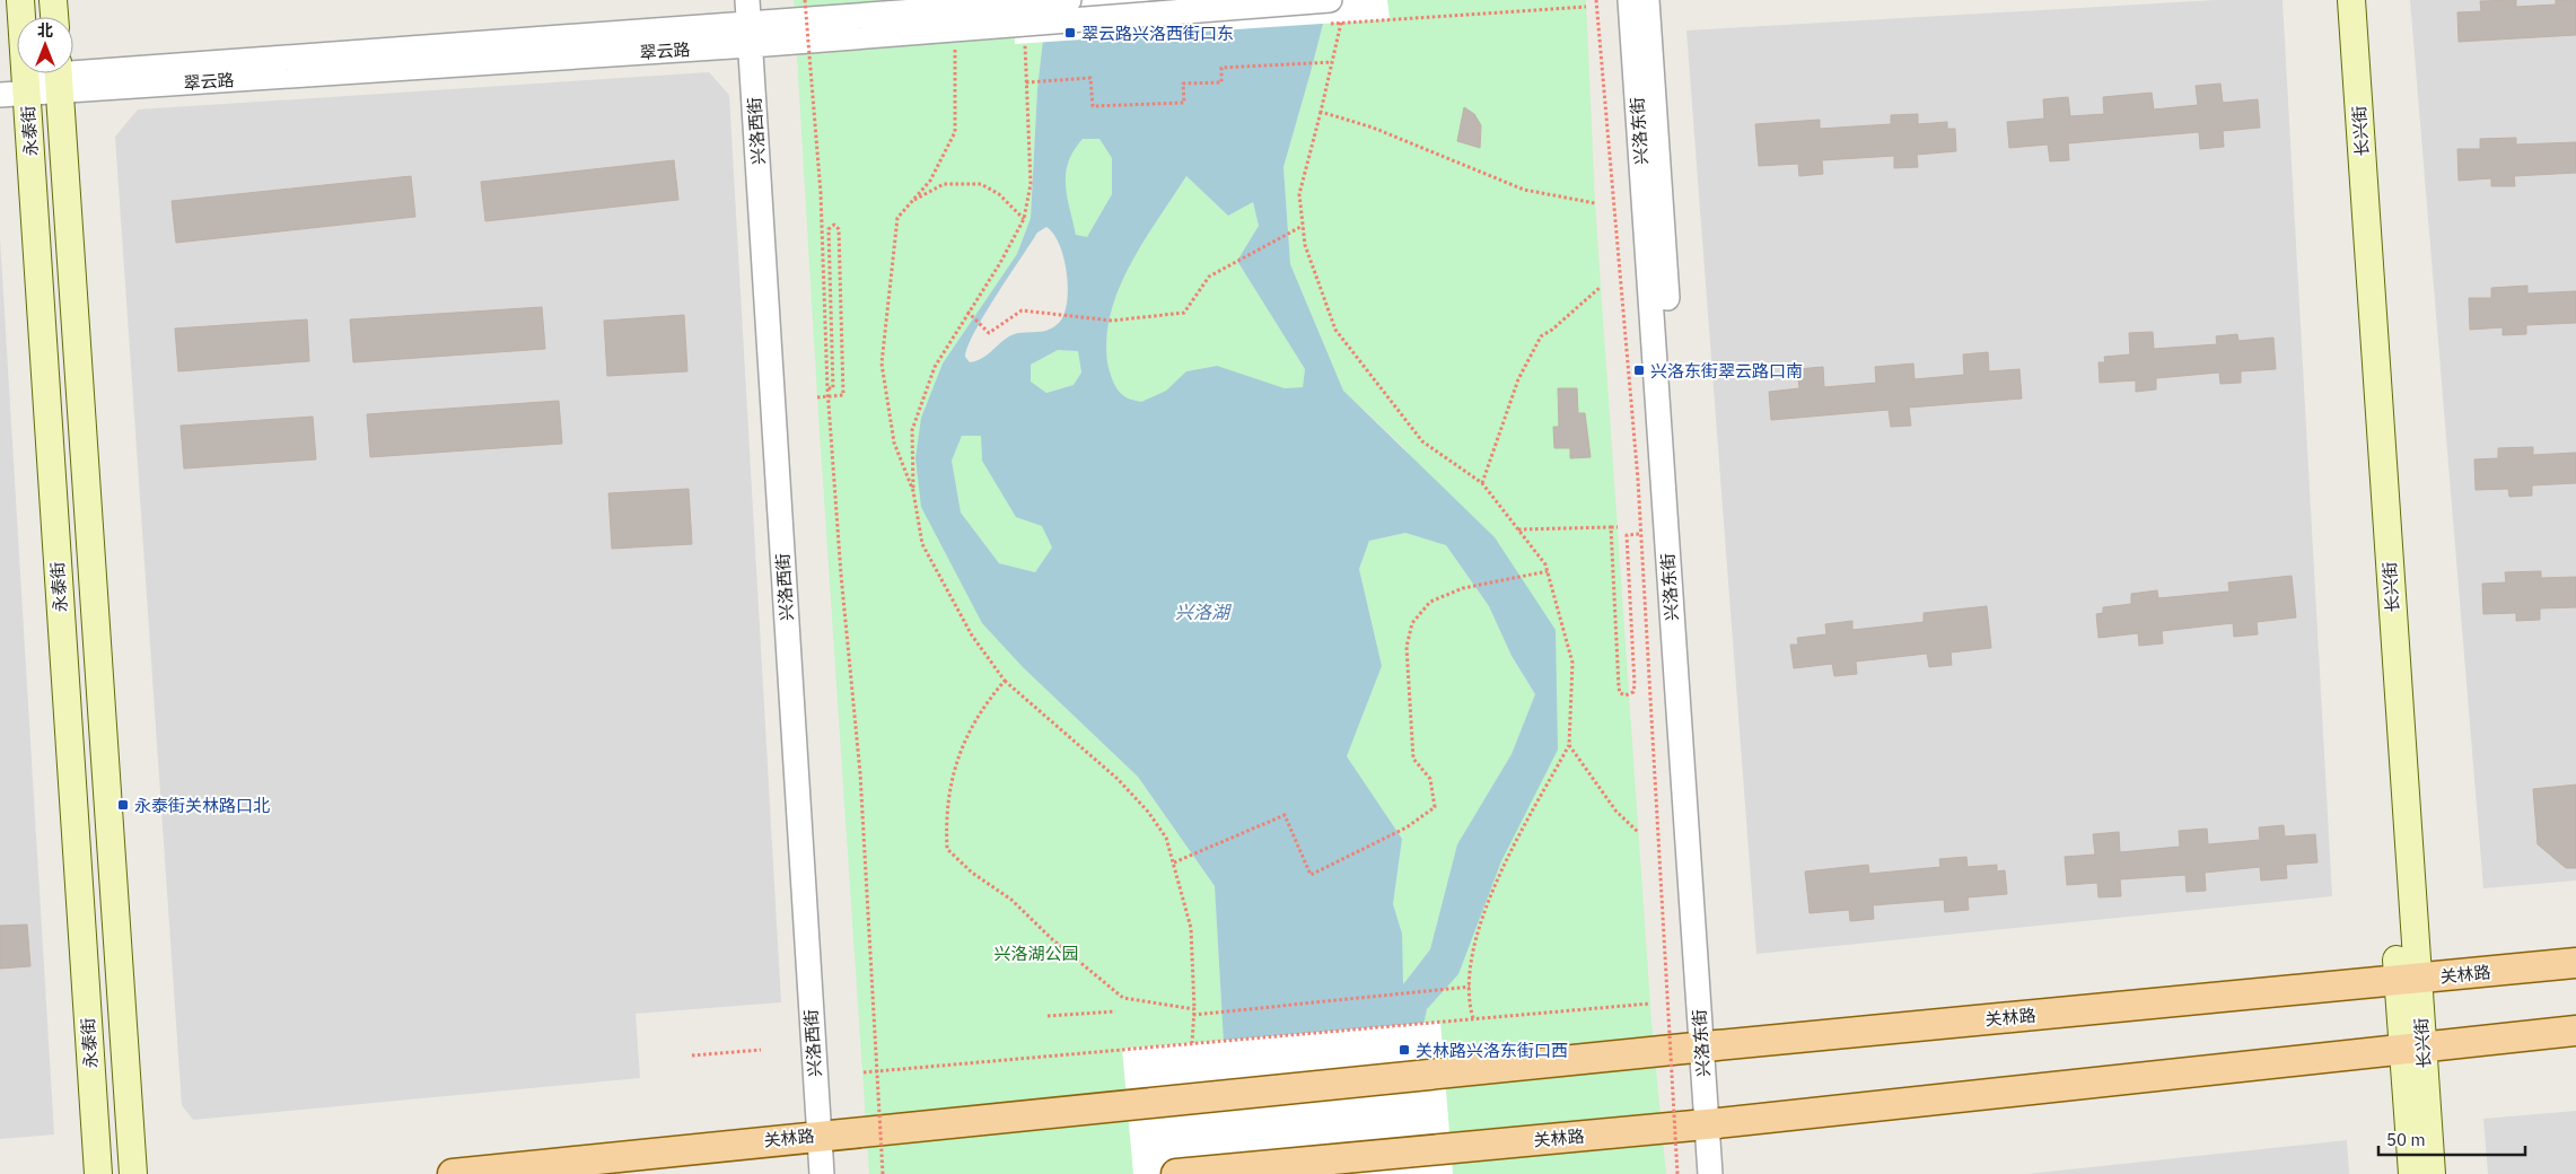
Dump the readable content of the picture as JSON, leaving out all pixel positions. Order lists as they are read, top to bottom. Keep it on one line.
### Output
{"streets":{"main road":["永泰街","长兴街","关林路"],"street":["翠云路","兴洛西街","兴洛东街"]},"crossings":[["翠云路","永泰街"],["翠云路","兴洛西街"],["兴洛西街","关林路"],["兴洛东街","关林路"],["长兴街","关林路"]],"water":["兴洛湖"],"parks":["兴洛湖公园"],"places":{"transit":["翠云路兴洛西街口东","兴洛东街翠云路口南","永泰街关林路口北","关林路兴洛东街口西"]},"scale_bar":"50 m","north":"top"}
